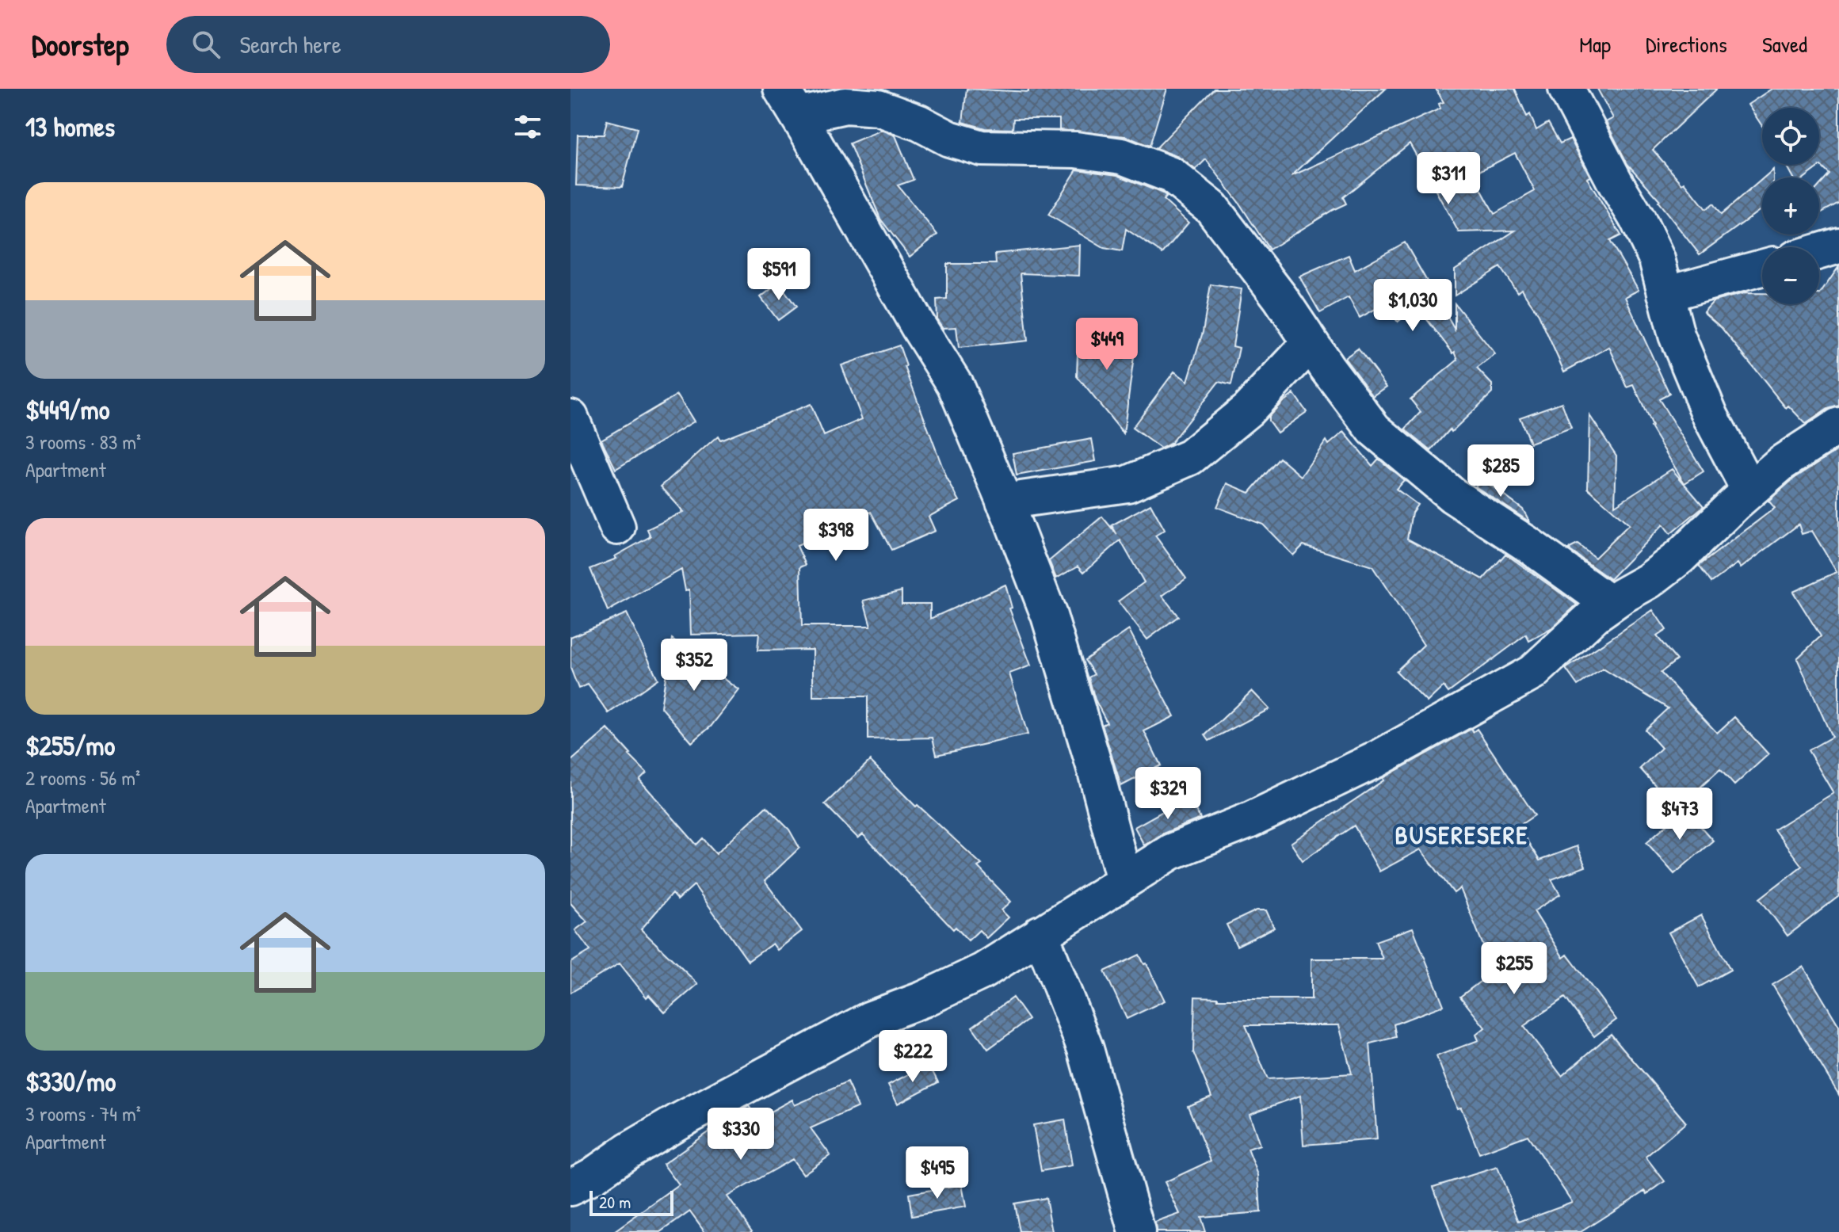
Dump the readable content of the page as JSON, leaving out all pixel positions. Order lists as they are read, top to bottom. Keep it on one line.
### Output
{"districts":["BUSERESERE"],"scale_bar":"20 m","page":{"header":"Doorstep","search":"Search here","nav":["Map","Directions","Saved"],"heading":"13 homes","map_buttons":["+","−"],"price":["$311","$591","$1,030","$449","$285","$398","$352","$329","$473","$255","$222","$330","$495"],"list":[{"name":"$449/mo","note":"3 rooms · 83 m² · Apartment"},{"name":"$255/mo","note":"2 rooms · 56 m² · Apartment"},{"name":"$330/mo","note":"3 rooms · 74 m² · Apartment"}],"scale":"20 m"}}
